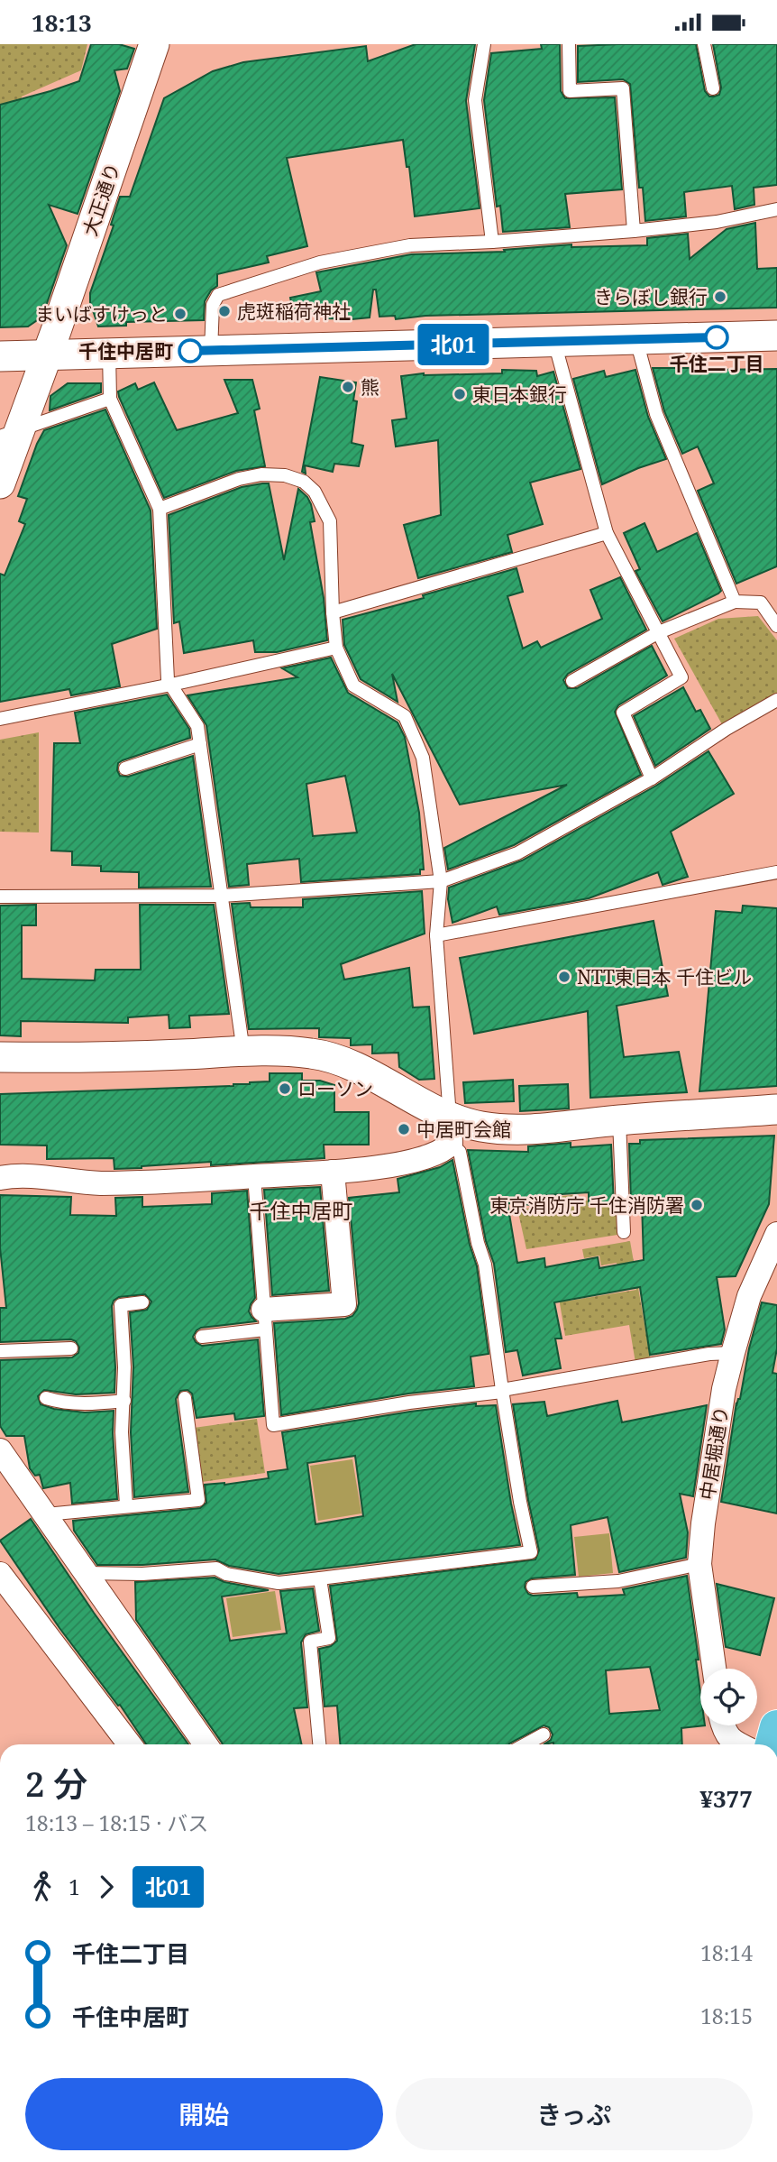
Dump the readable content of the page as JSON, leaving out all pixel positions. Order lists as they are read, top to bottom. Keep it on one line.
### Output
{"streets":{"street":["大正通り","中居堀通り"]},"districts":["千住中居町"],"places":["きらぼし銀行","虎斑稲荷神社","まいばすけっと","千住二丁目","千住中居町","熊","東日本銀行","NTT東日本 千住ビル","ローソン","中居町会館","東京消防庁 千住消防署"],"lines":["bus line 北01"],"page":{"status":"18:13","on_map":"北01","heading":["2 分","18:13 – 18:15 · バス","¥377"],"legs":["1","北01"],"list":[{"name":"千住二丁目","value":"18:14"},{"name":"千住中居町","value":"18:15"}],"buttons":["開始","きっぷ"]}}
